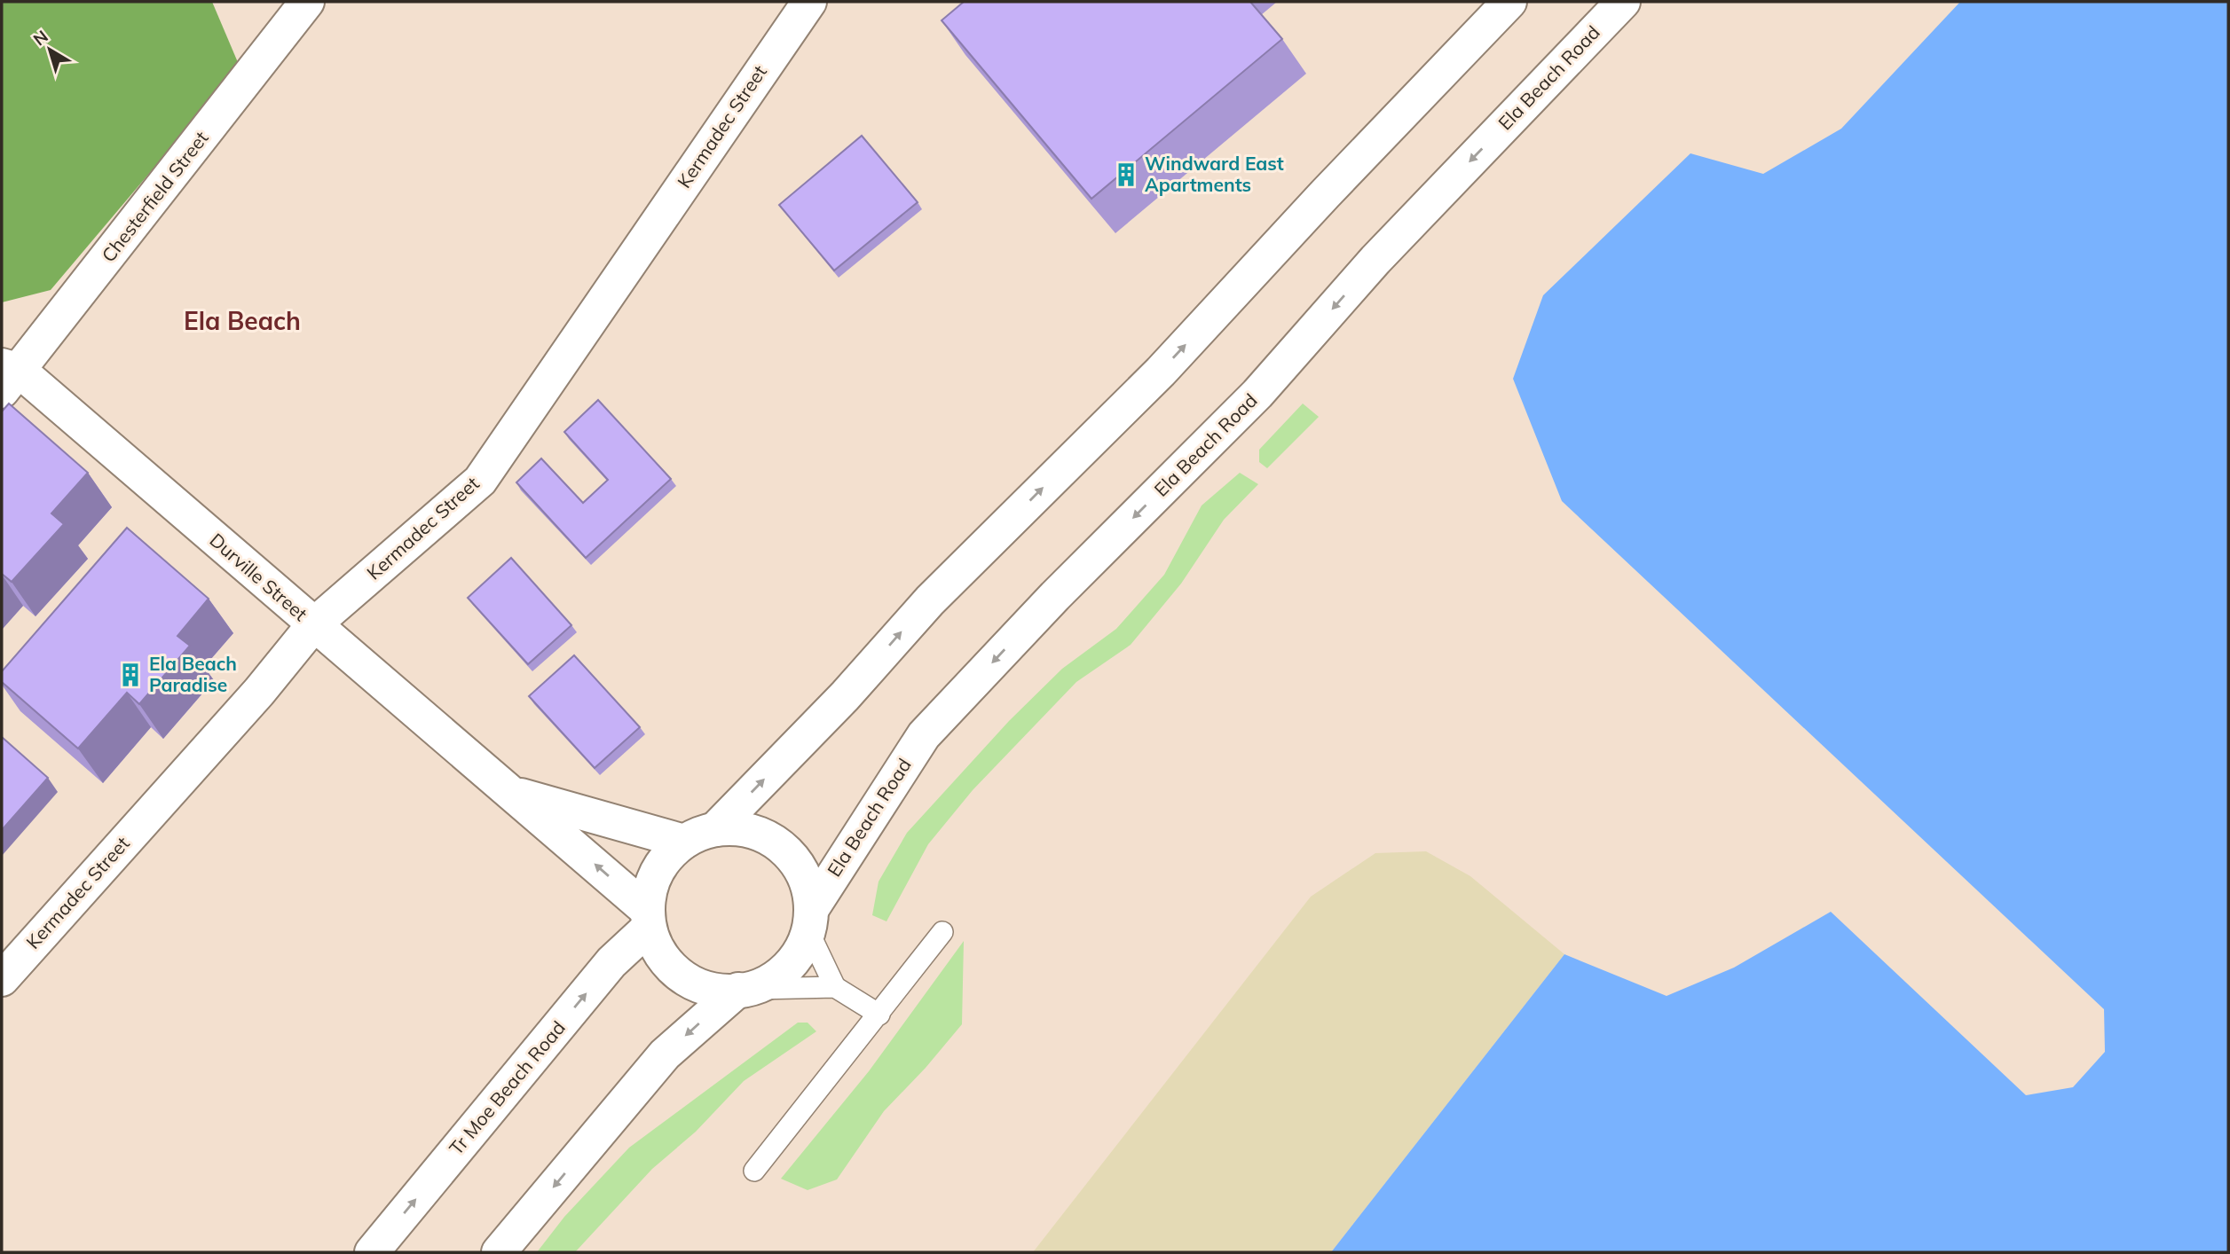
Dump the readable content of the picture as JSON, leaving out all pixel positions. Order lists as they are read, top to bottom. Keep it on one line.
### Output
{"streets":{"main road":["Ela Beach Road","Kermadec Street","Chesterfield Street","Durville Street","Tr Moe Beach Road"]},"crossings":[["Ela Beach Road","Durville Street"],["Ela Beach Road","Tr Moe Beach Road"],["Kermadec Street","Durville Street"],["Chesterfield Street","Durville Street"],["Durville Street","Tr Moe Beach Road"]],"districts":["Ela Beach"],"places":{"building":["Windward East Apartments","Ela Beach Paradise"]},"north":"top left"}
